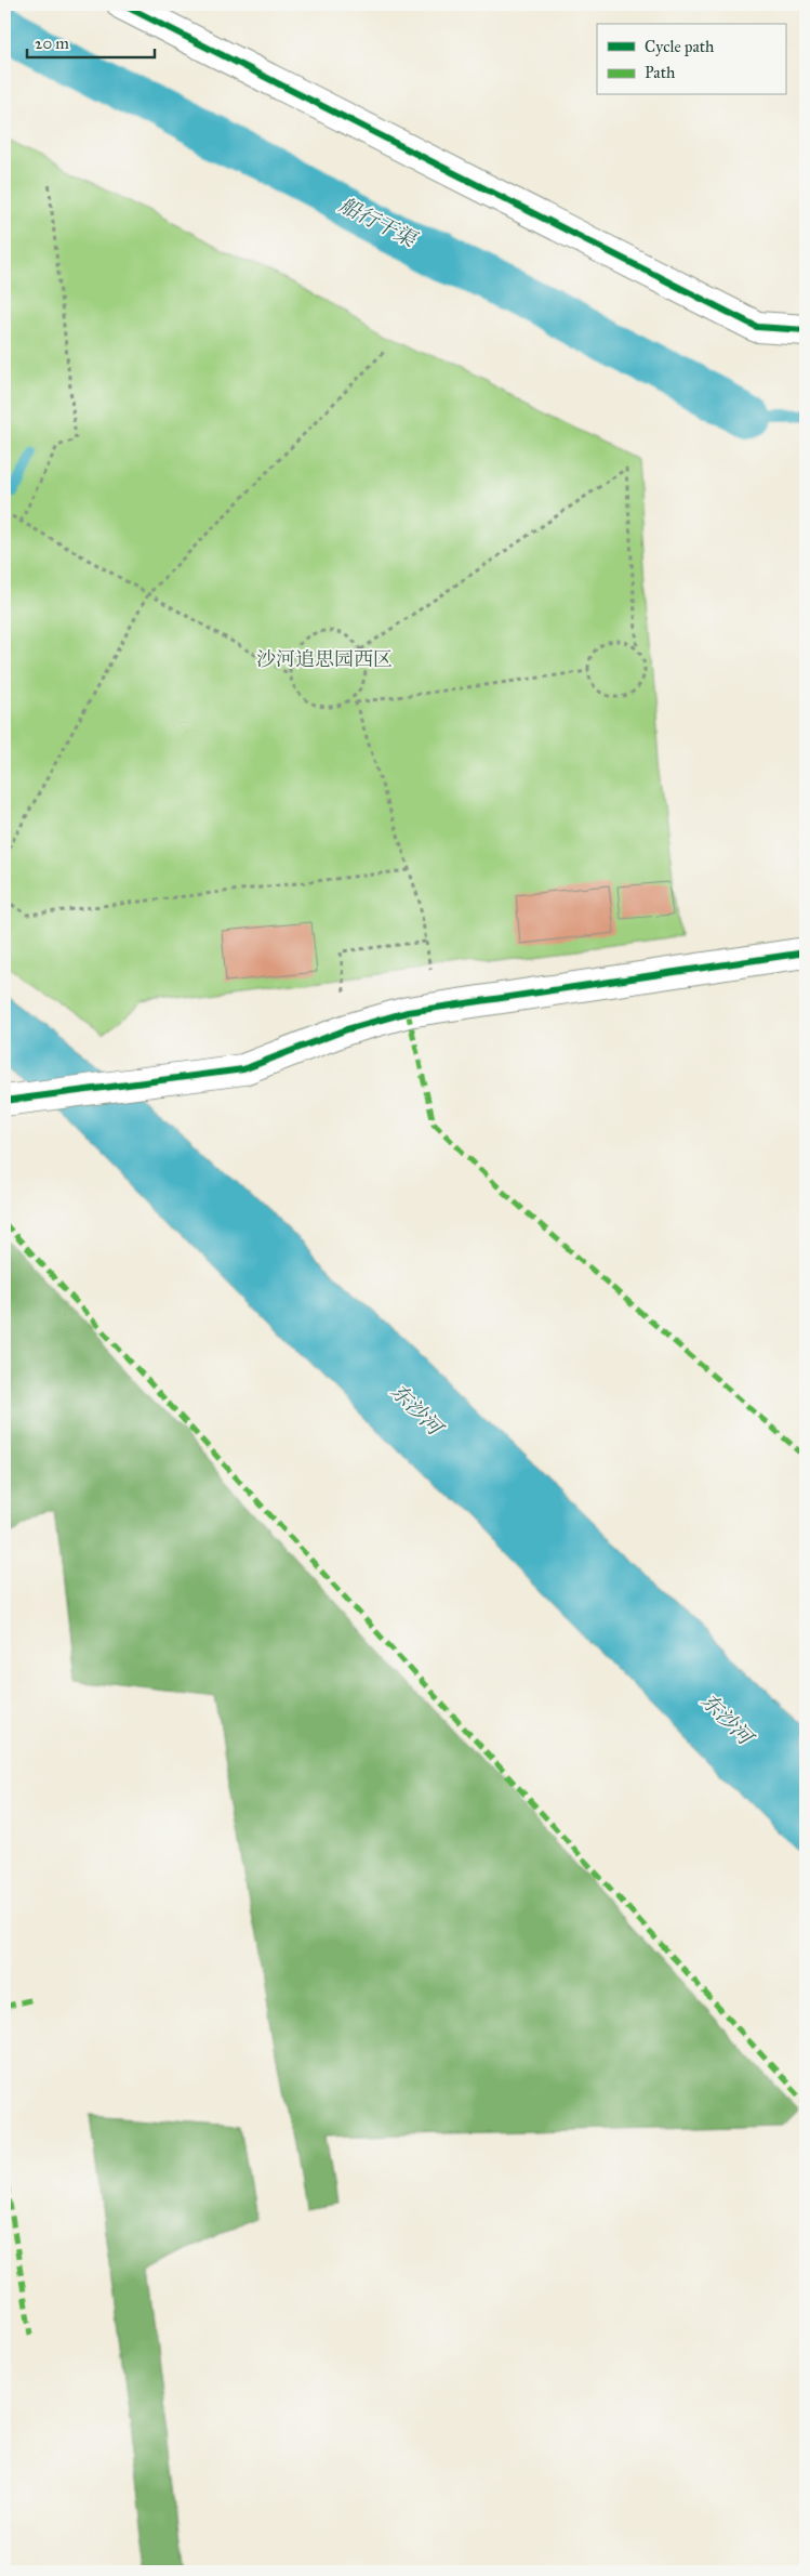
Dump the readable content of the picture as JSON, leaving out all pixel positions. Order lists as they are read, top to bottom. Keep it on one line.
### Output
{"water":["船行干渠","东沙河"],"parks":["沙河追思园西区"],"legend":["Cycle path","Path"],"scale_bar":"20 m"}
